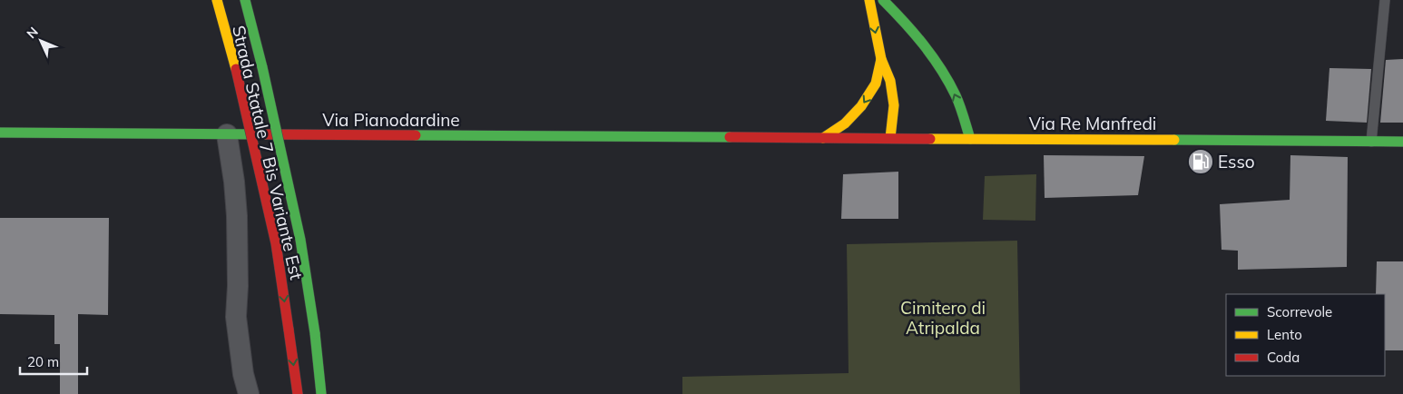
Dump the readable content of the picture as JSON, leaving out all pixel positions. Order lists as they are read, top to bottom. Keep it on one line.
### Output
{"streets":{"main road":["Via Pianodardine","Via Re Manfredi","Strada Statale 7 Bis Variante Est"]},"crossings":[["Via Pianodardine","Via Re Manfredi"]],"parks":["Cimitero di Atripalda"],"places":{"fuel station":["Esso"]},"legend":["Scorrevole","Lento","Coda"],"scale_bar":"20 m","north":"top left"}
